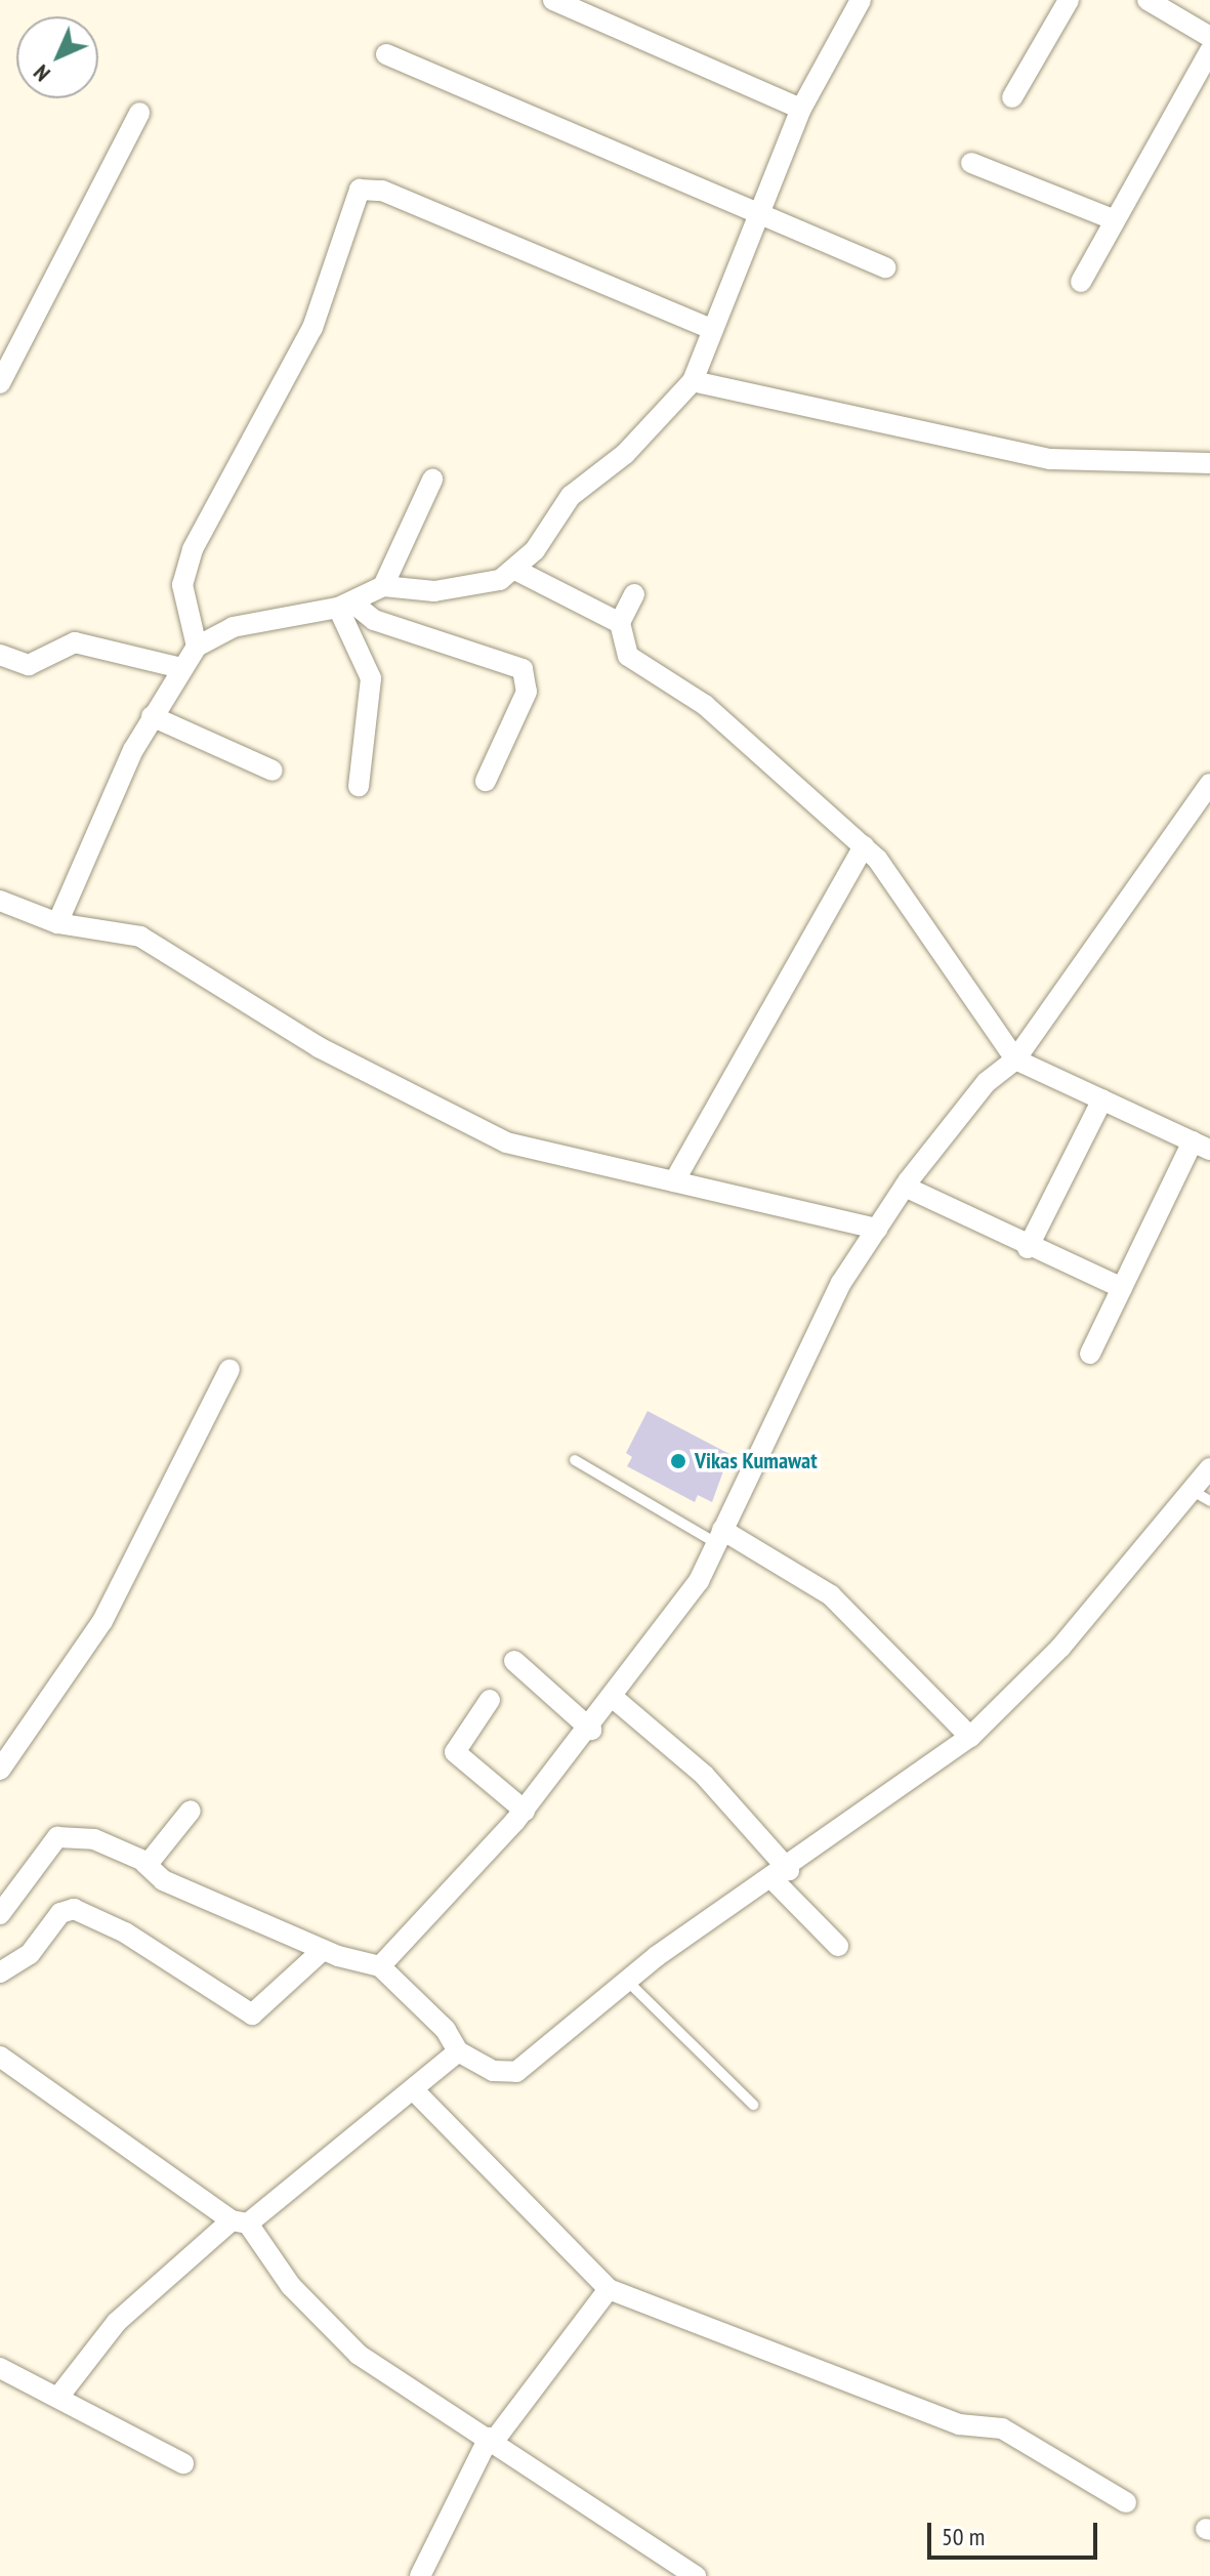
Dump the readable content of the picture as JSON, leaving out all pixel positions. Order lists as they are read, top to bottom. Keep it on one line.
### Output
{"places":["Vikas Kumawat"],"scale_bar":"50 m","north":"bottom left"}
